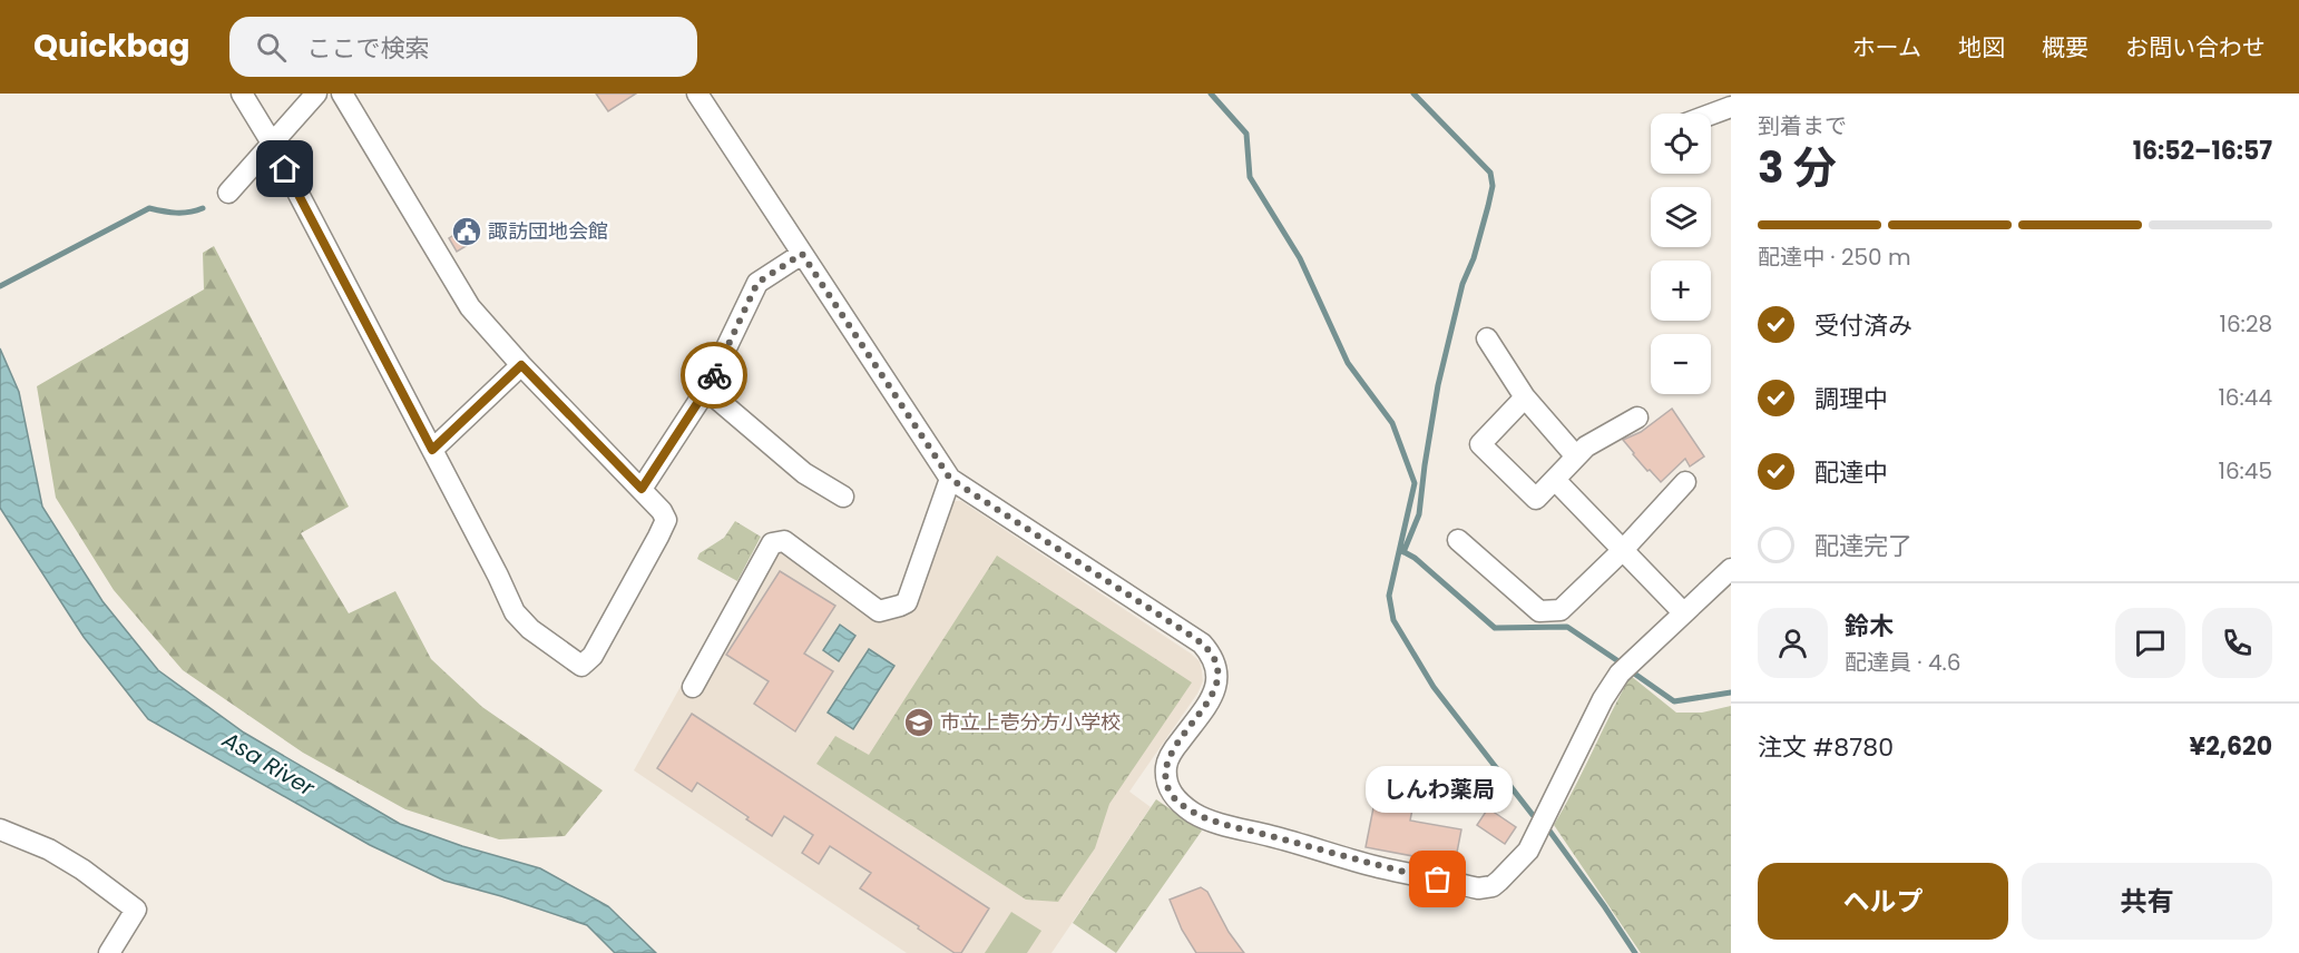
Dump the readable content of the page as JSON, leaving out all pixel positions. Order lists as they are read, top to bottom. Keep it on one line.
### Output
{"water":["Asa River"],"places":{"public building":["諏訪団地会館"],"school or university":["市立上壱分方小学校"],"other":["しんわ薬局"]},"page":{"header":"Quickbag","search":"ここで検索","nav":["ホーム","地図","概要","お問い合わせ"],"heading":["3 分","到着まで","16:52–16:57"],"panel":["鈴木","配達員 · 4.6","注文 #8780","¥2,620"],"map_buttons":["+","−"],"bar":"配達中 · 250 m","list":[["受付済み","16:28"],["調理中","16:44"],["配達中","16:45"],"配達完了"],"bubble":"しんわ薬局","buttons":["ヘルプ","共有"]}}
